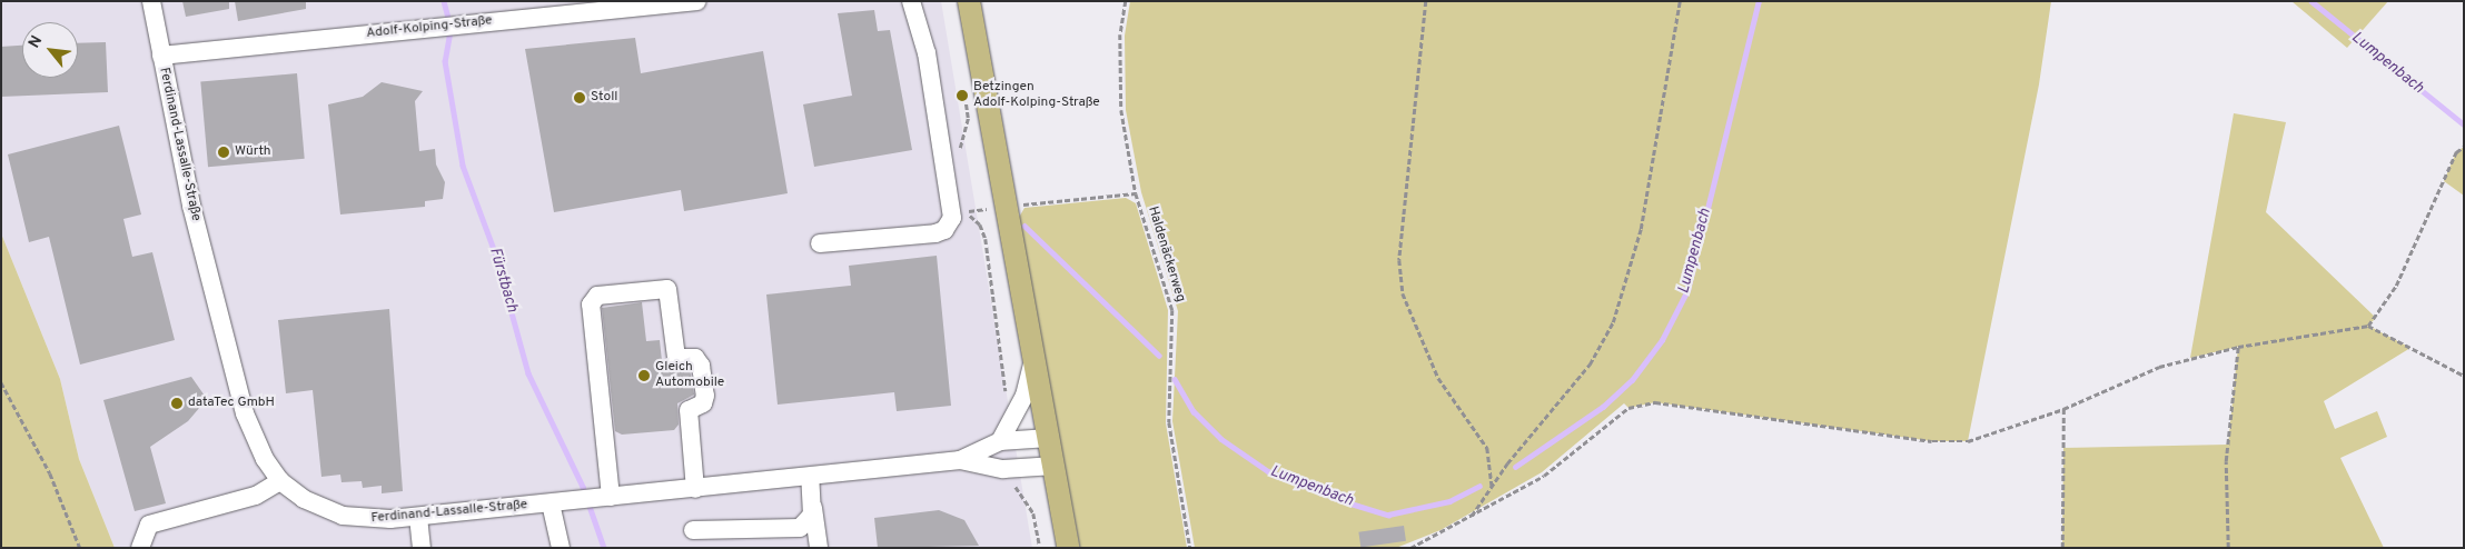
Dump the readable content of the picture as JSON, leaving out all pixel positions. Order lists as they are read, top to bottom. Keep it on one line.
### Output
{"streets":{"street":["Adolf-Kolping-Straße","Ferdinand-Lassalle-Straße"],"path":["Haldenäckerweg"]},"crossings":[["Adolf-Kolping-Straße","Ferdinand-Lassalle-Straße"]],"water":["Lumpenbach","Fürstbach"],"places":["Betzingen Adolf-Kolping-Straße","Stoll","Würth","Gleich Automobile","dataTec GmbH"],"north":"top left"}
